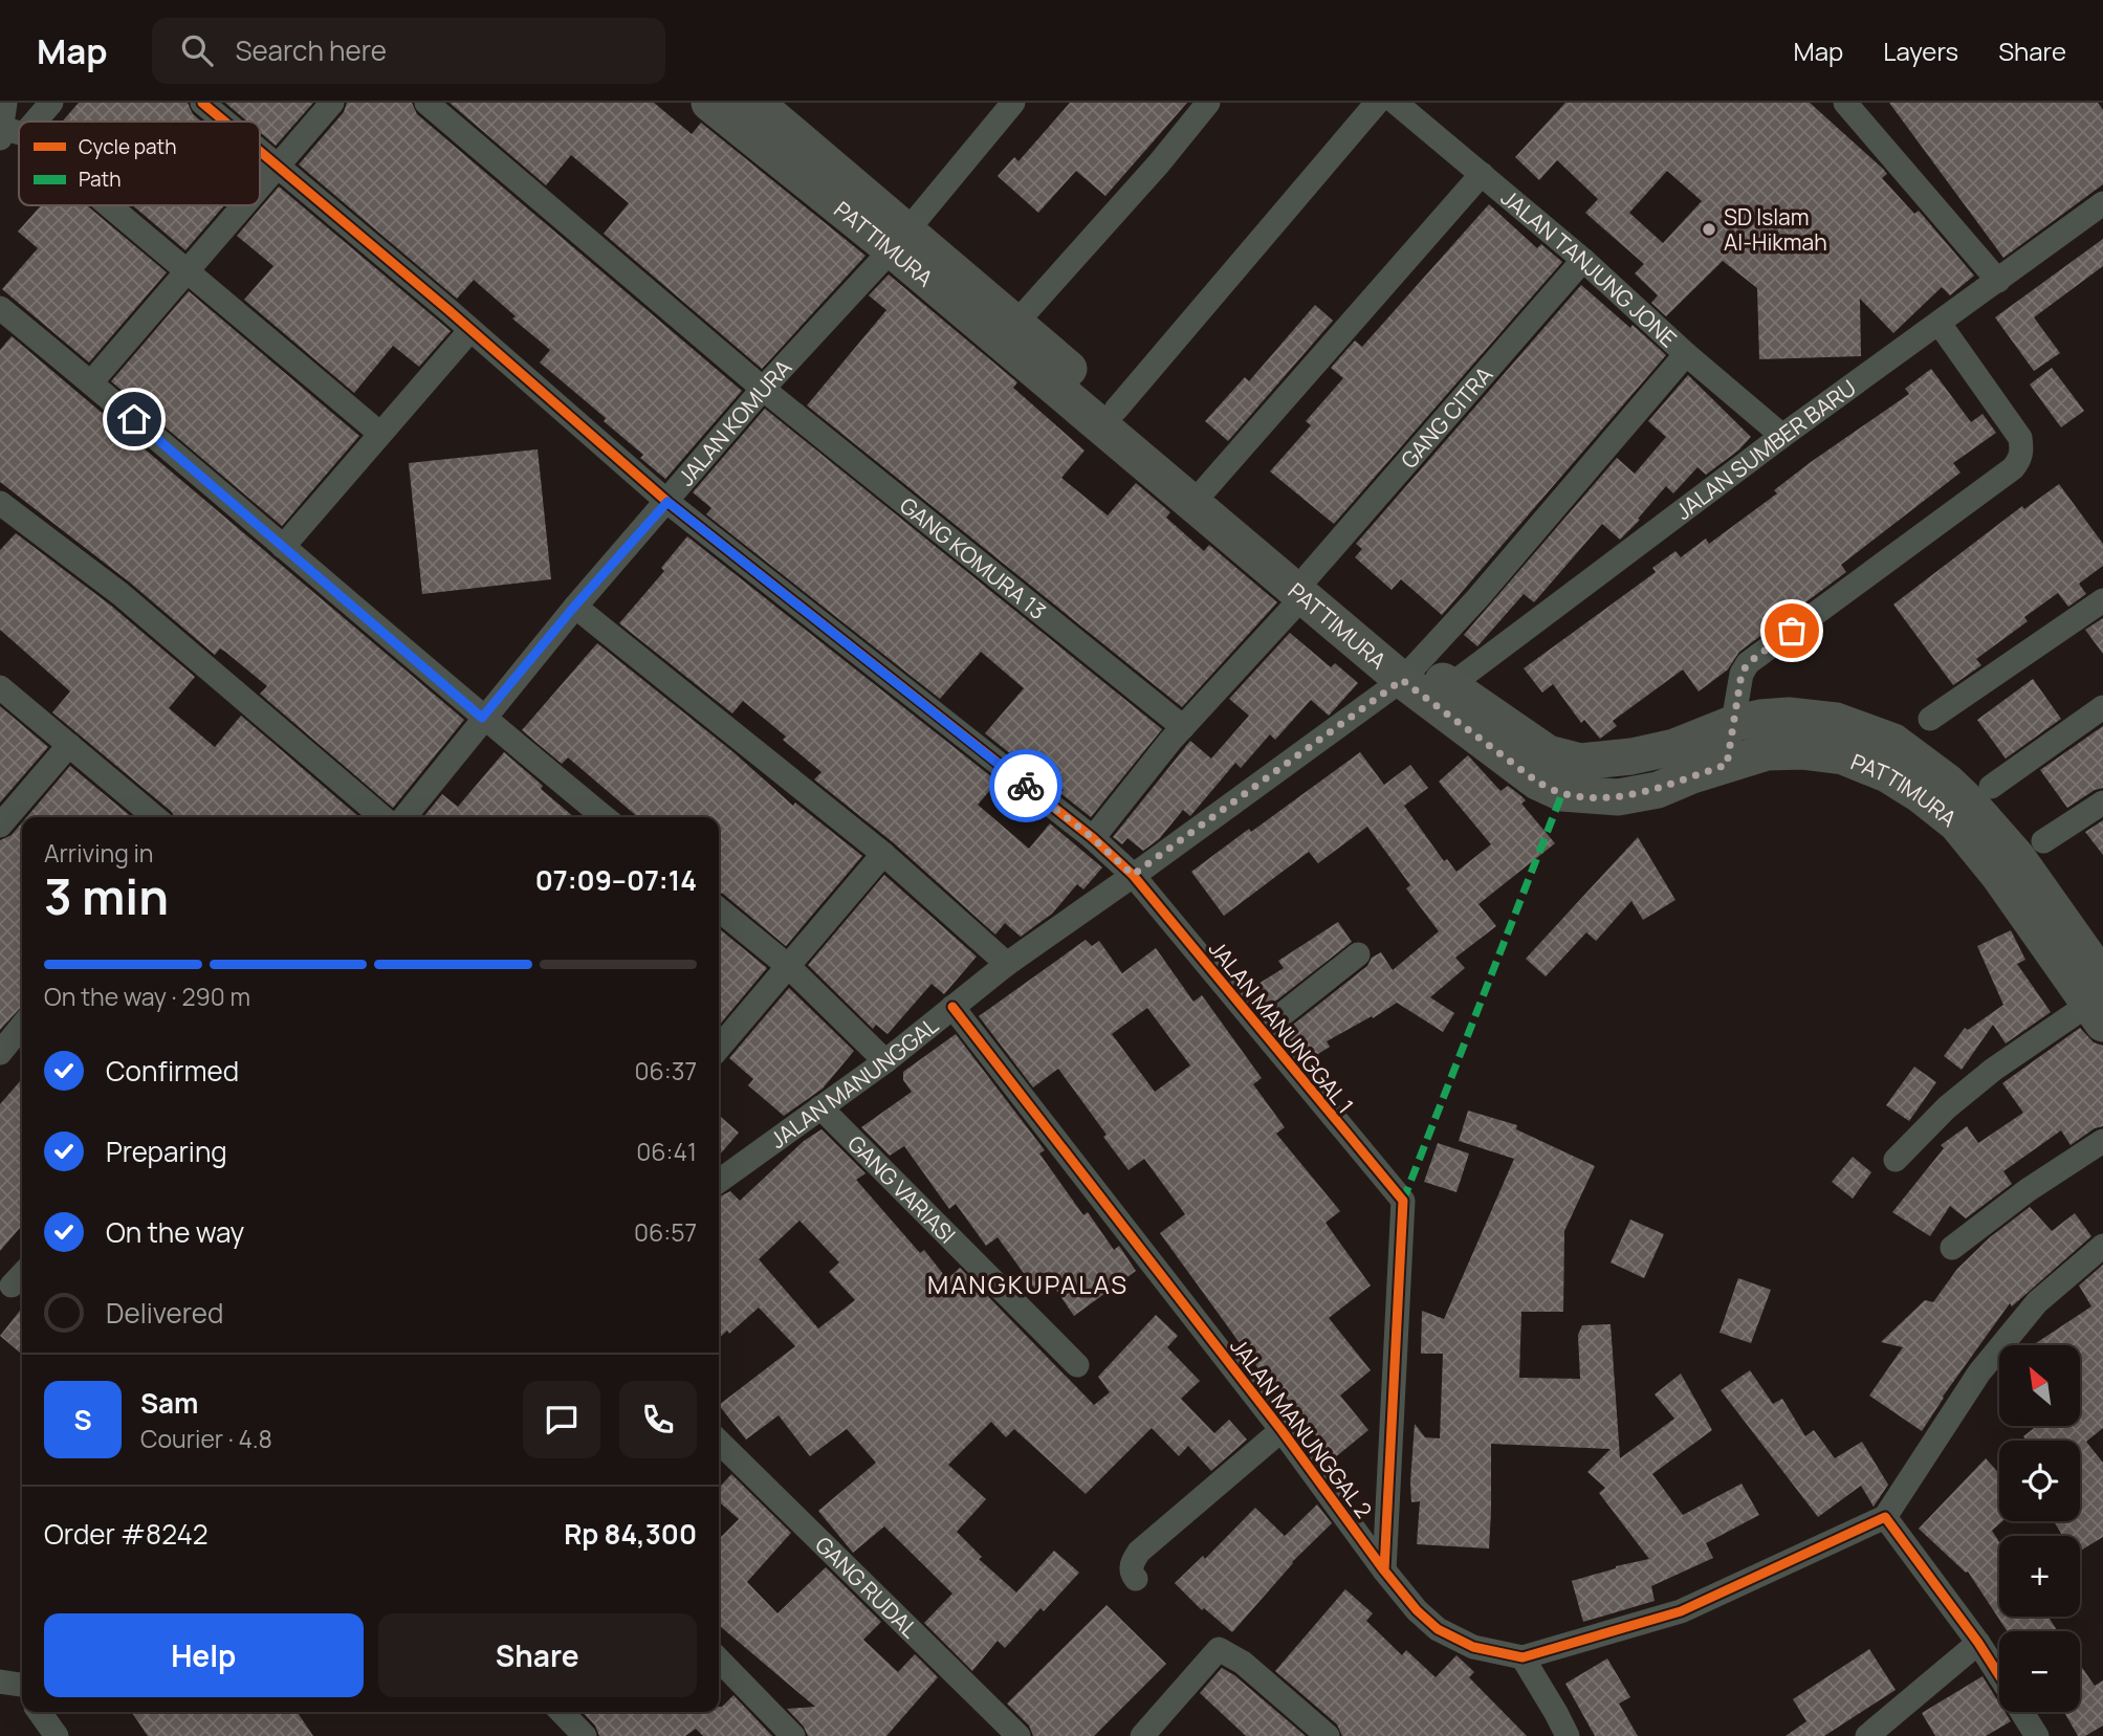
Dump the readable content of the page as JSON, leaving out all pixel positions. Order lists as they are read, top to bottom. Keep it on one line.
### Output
{"streets":{"main road":["PATTIMURA"],"street":["JALAN TANJUNG JONE","GANG CITRA","JALAN KOMURA","JALAN SUMBER BARU","GANG KOMURA 13","JALAN MANUNGGAL 1","JALAN MANUNGGAL","GANG VARIASI","JALAN MANUNGGAL 2","GANG RUDAL"]},"crossings":[["PATTIMURA","GANG CITRA"],["PATTIMURA","JALAN KOMURA"],["PATTIMURA","JALAN SUMBER BARU"],["PATTIMURA","JALAN MANUNGGAL"],["JALAN TANJUNG JONE","GANG CITRA"],["JALAN TANJUNG JONE","JALAN SUMBER BARU"],["JALAN TANJUNG JONE","JALAN MANUNGGAL"],["GANG CITRA","GANG KOMURA 13"],["GANG CITRA","JALAN MANUNGGAL 1"],["JALAN KOMURA","GANG KOMURA 13"],["JALAN KOMURA","JALAN MANUNGGAL 1"],["JALAN MANUNGGAL 1","JALAN MANUNGGAL"],["JALAN MANUNGGAL 1","JALAN MANUNGGAL 2"],["JALAN MANUNGGAL","GANG VARIASI"],["JALAN MANUNGGAL","JALAN MANUNGGAL 2"]],"districts":["MANGKUPALAS"],"places":["SD Islam Al-Hikmah"],"legend":["Cycle path","Path"],"north":"top left","page":{"header":"Map","search":"Search here","nav":["Map","Layers","Share"],"heading":["3 min","Arriving in","07:09–07:14"],"panel":["Sam","Courier · 4.8","Order #8242","Rp 84,300"],"bar":"On the way · 290 m","list":[["Confirmed","06:37"],["Preparing","06:41"],["On the way","06:57"],"Delivered"],"map_buttons":["+","−"],"round":"S","buttons":["Help","Share"]}}
